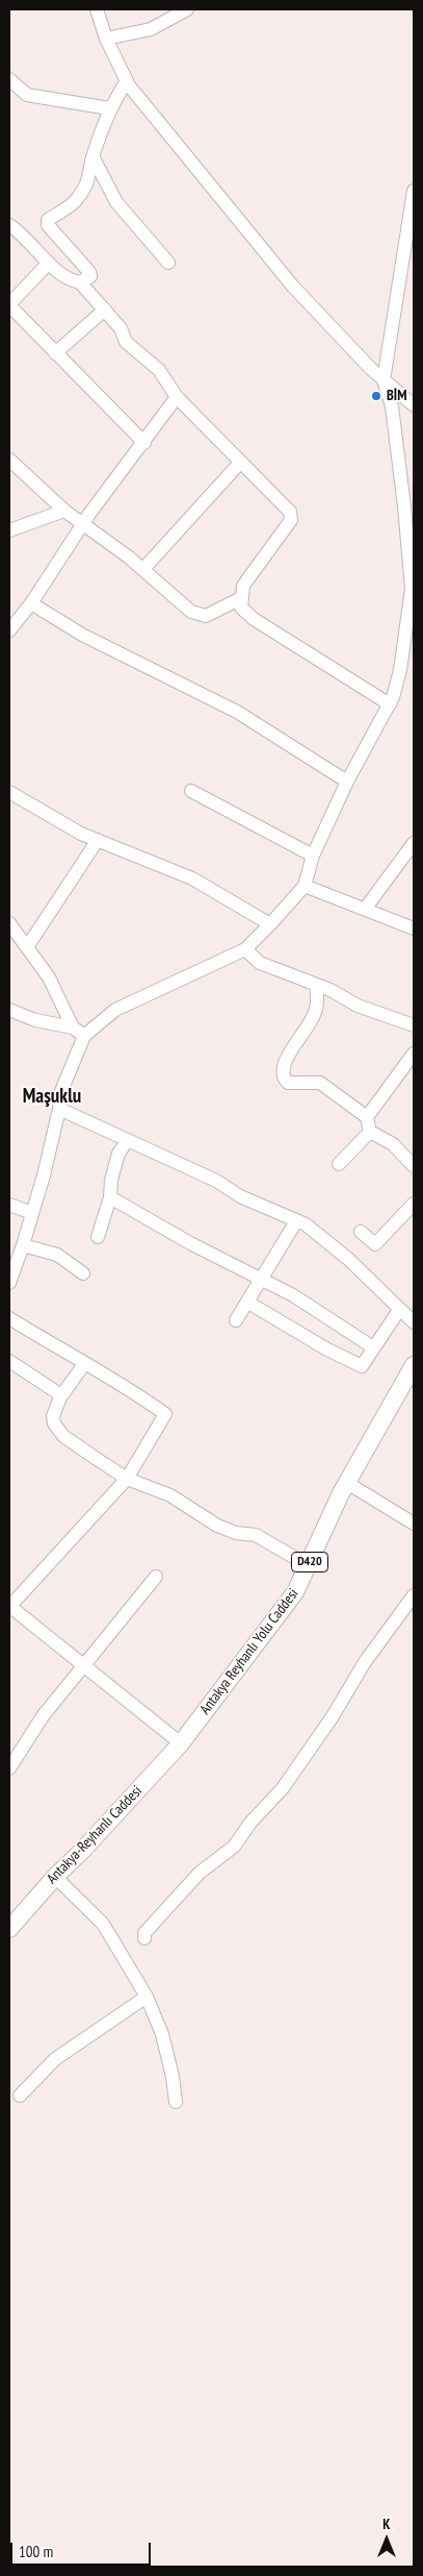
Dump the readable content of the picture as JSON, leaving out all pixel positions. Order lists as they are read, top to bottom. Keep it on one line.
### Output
{"streets":{"main road":["D420","Antakya Reyhanlı Yolu Caddesi","Antakya-Reyhanlı Caddesi"]},"crossings":[["Antakya Reyhanlı Yolu Caddesi","Antakya-Reyhanlı Caddesi"]],"districts":["Maşuklu"],"places":["BİM"],"scale_bar":"100 m","north":"top"}
